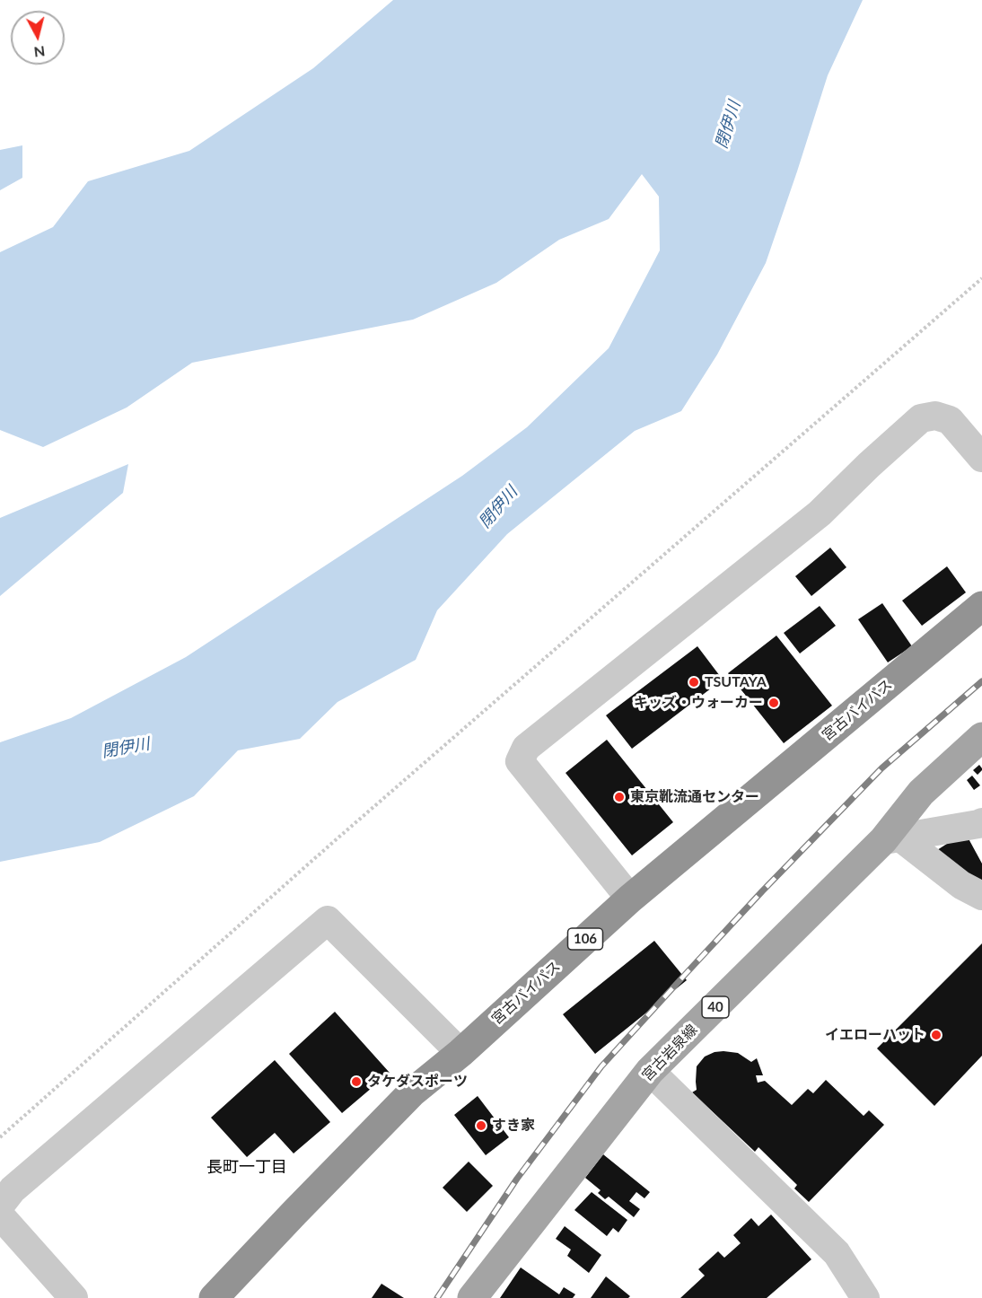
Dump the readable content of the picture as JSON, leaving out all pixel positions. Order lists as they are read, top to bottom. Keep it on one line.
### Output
{"streets":{"highway":["宮古バイパス","106"],"main road":["40","宮古岩泉線"]},"districts":["長町一丁目"],"water":["閉伊川"],"places":["TSUTAYA","キッズ・ウォーカー","東京靴流通センター","イエローハット","タケダスポーツ","すき家"],"north":"bottom"}
